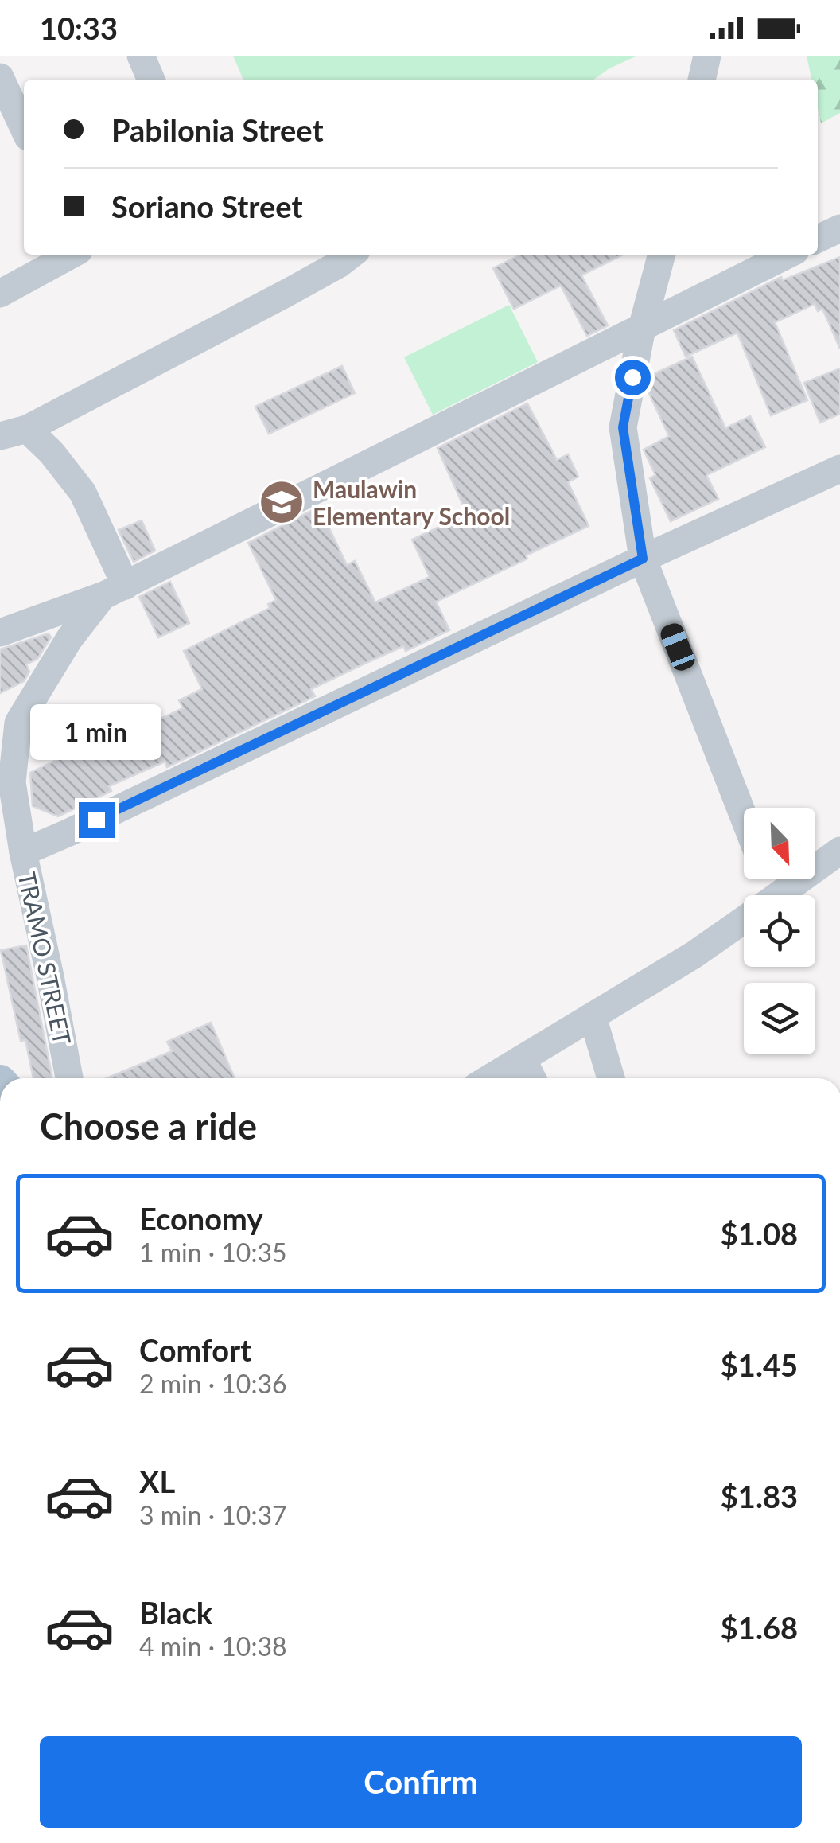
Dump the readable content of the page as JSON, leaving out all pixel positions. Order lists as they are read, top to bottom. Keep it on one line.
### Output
{"streets":{"street":["TRAMO STREET"]},"places":{"school or university":["Maulawin Elementary School"]},"north":"bottom right","page":{"status":"10:33","banner":["Pabilonia Street","Soriano Street"],"bubble":"1 min","heading":"Choose a ride","list":[{"name":"Economy","note":"1 min · 10:35","value":"$1.08"},{"name":"Comfort","note":"2 min · 10:36","value":"$1.45"},{"name":"XL","note":"3 min · 10:37","value":"$1.83"},{"name":"Black","note":"4 min · 10:38","value":"$1.68"}],"buttons":"Confirm"}}
